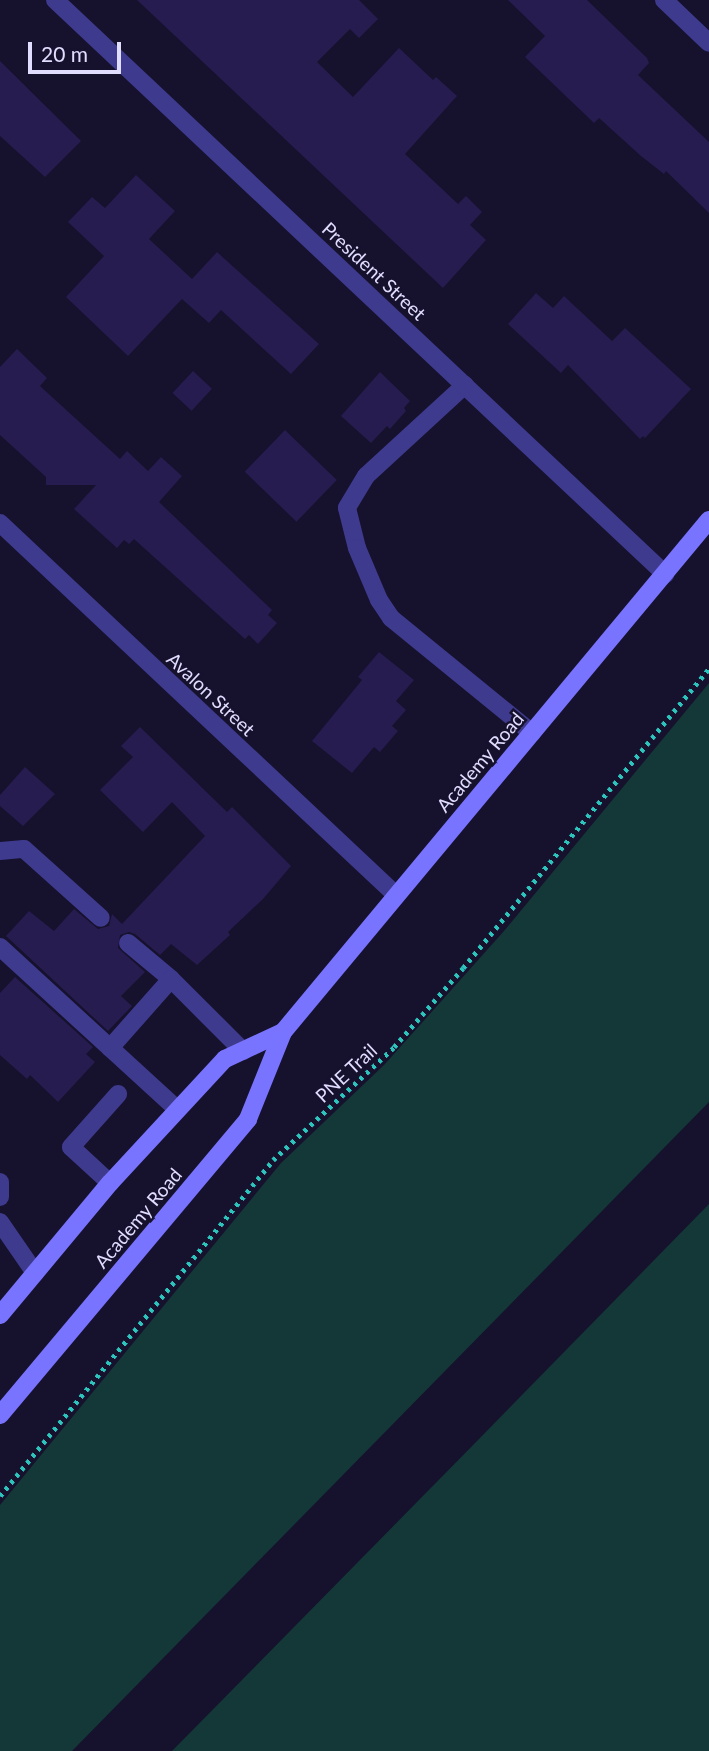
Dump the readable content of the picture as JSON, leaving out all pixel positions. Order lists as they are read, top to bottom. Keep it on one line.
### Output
{"streets":{"main road":["Academy Road"],"street":["President Street","Avalon Street"],"path":["PNE Trail"]},"crossings":[["President Street","Academy Road"],["Avalon Street","Academy Road"]],"scale_bar":"20 m"}
